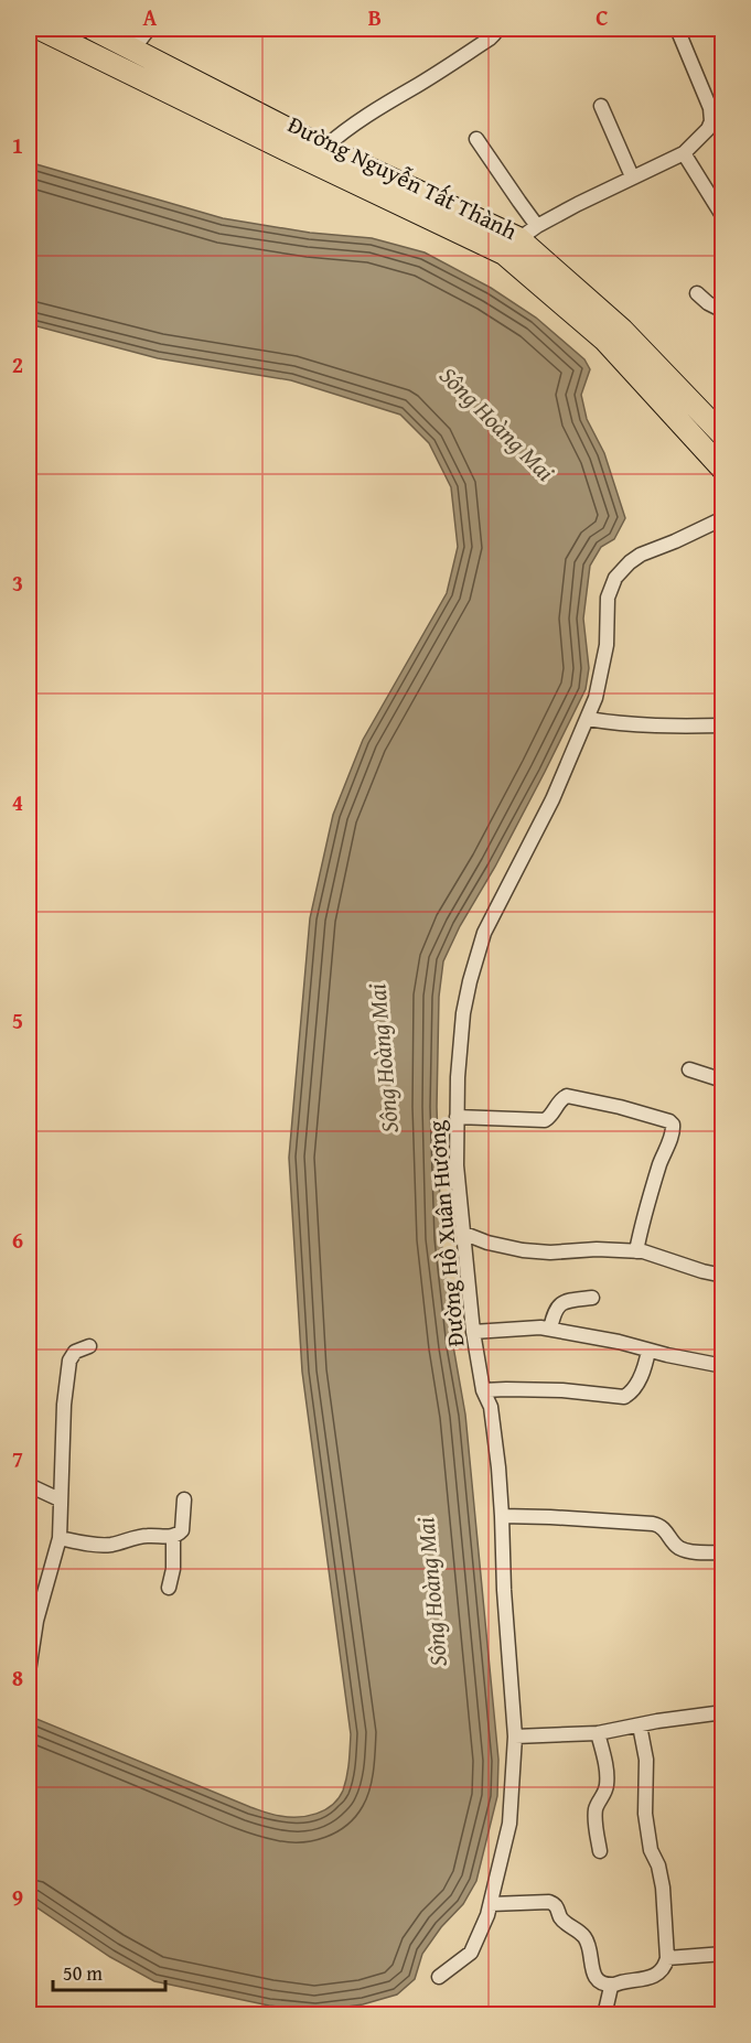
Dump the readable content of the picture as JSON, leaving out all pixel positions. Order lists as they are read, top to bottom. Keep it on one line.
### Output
{"streets":{"highway":["Đường Nguyễn Tất Thành"],"street":["Đường Hồ Xuân Hương"]},"water":["Sông Hoàng Mai"],"scale_bar":"50 m","grid":{"columns":["A","B","C"],"rows":["1","2","3","4","5","6","7","8","9"]}}
